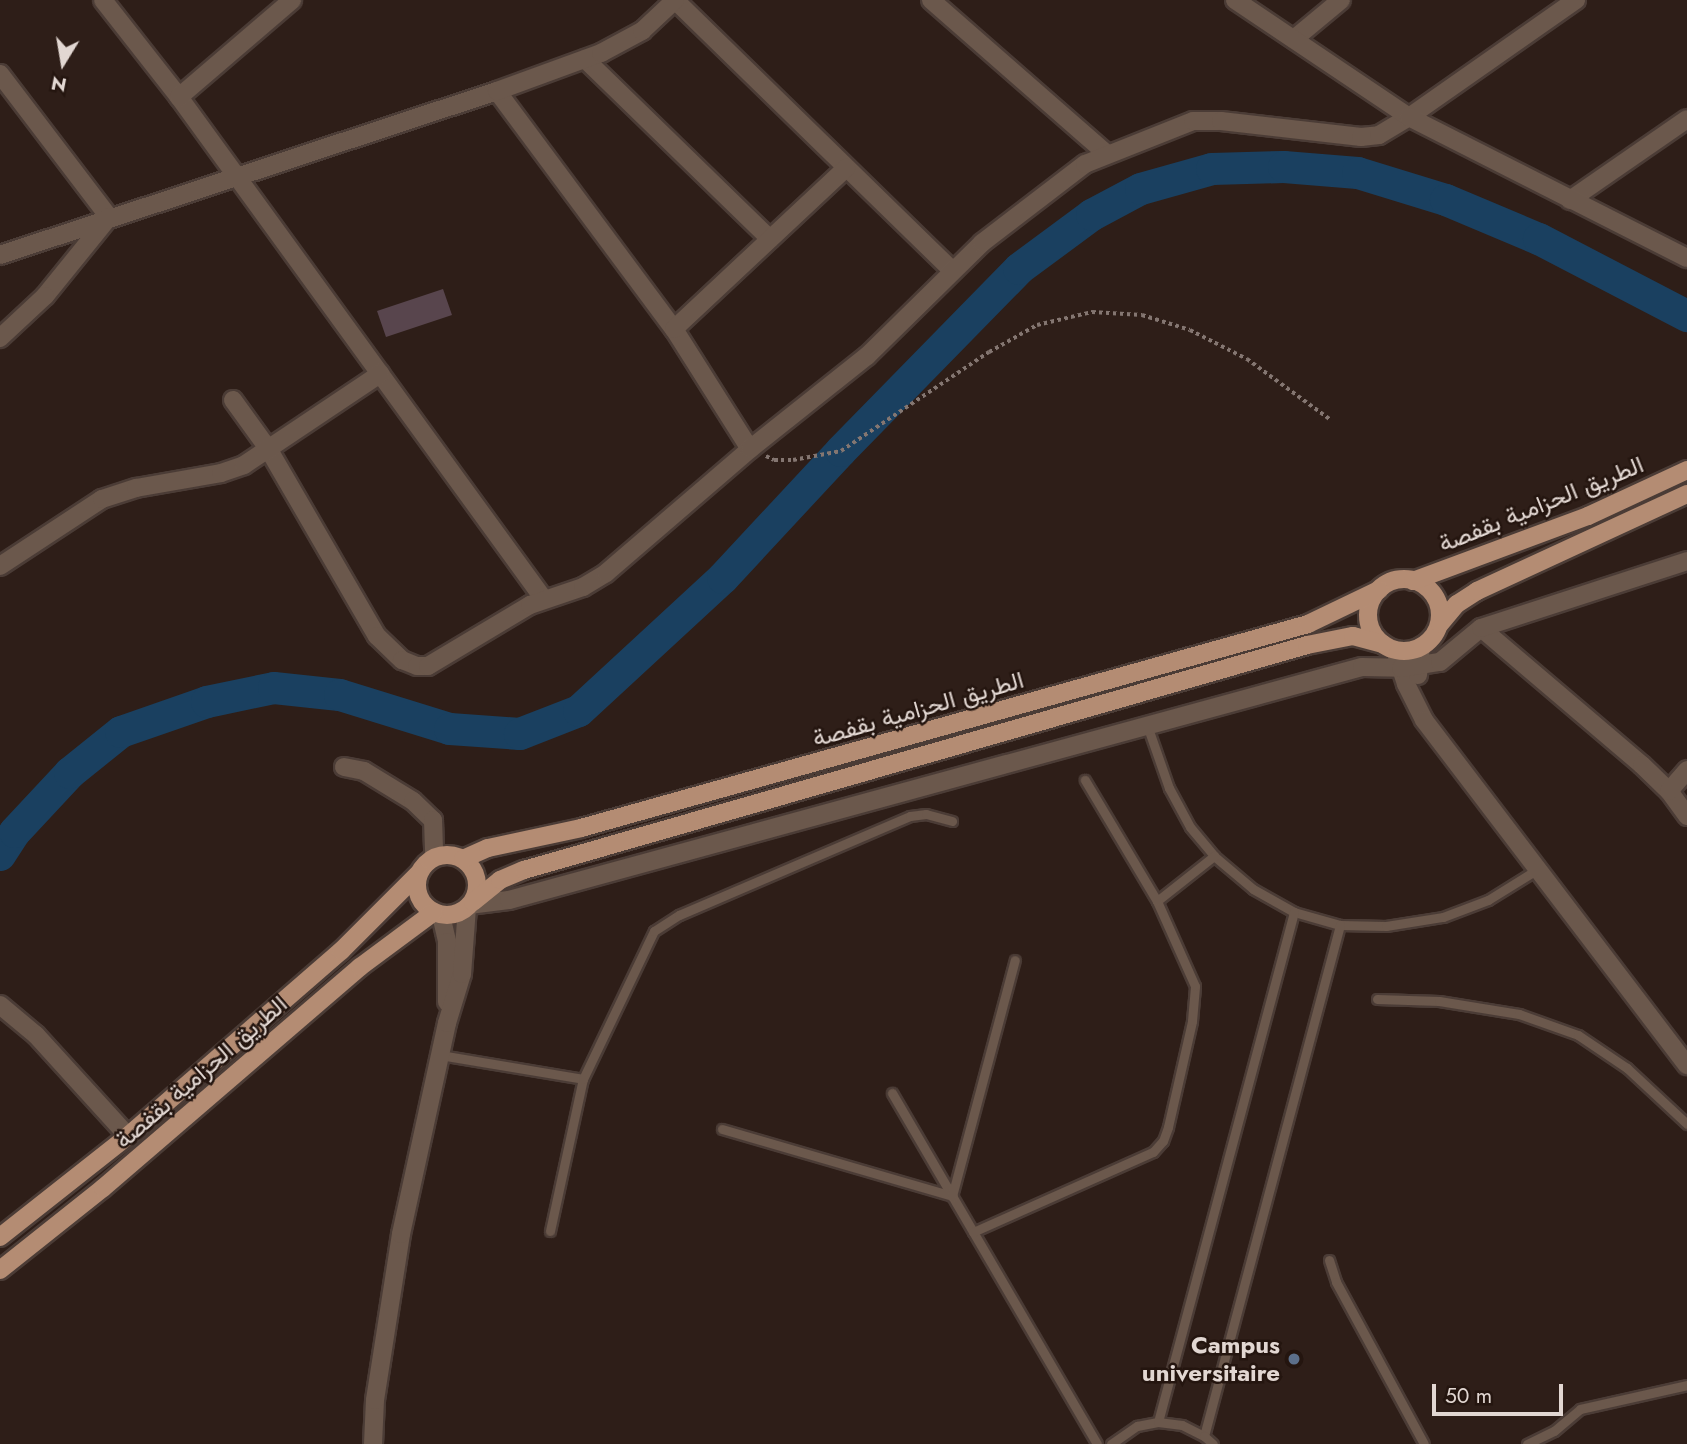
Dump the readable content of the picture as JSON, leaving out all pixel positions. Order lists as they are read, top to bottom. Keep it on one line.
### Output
{"streets":{"main road":["الطريق الحزامية بقفصة"]},"places":["Campus universitaire"],"scale_bar":"50 m","north":"bottom"}
